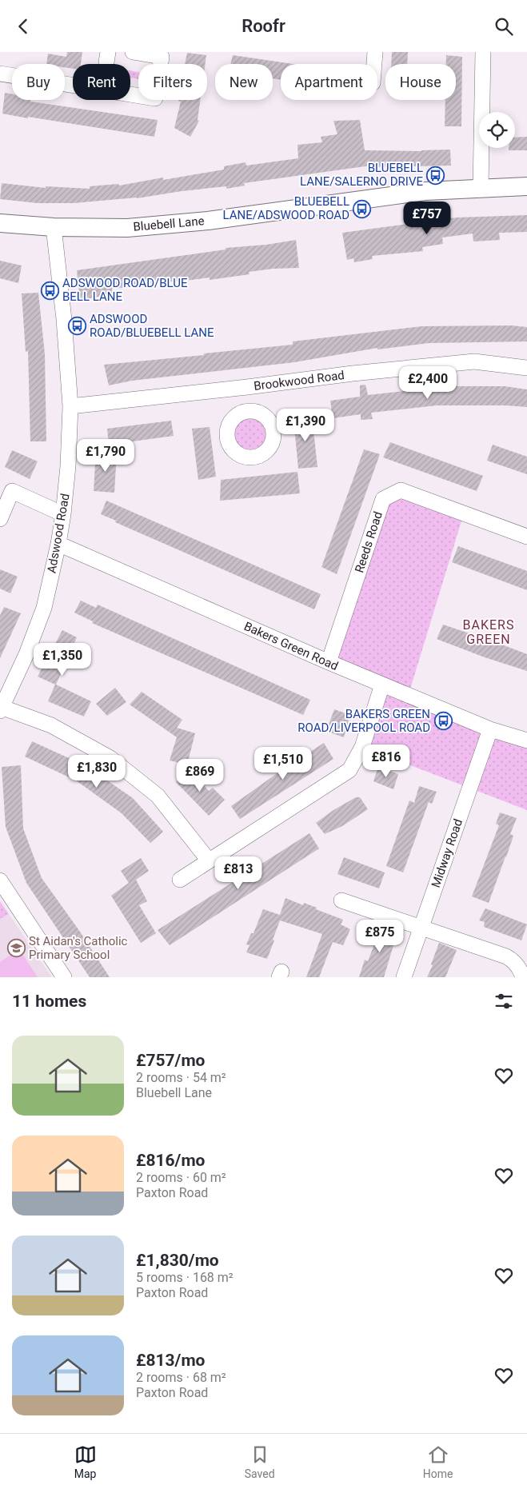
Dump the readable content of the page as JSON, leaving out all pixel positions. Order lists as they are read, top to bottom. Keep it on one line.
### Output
{"streets":{"street":["Bluebell Lane","Brookwood Road","Adswood Road","Reeds Road","Bakers Green Road","Midway Road"]},"crossings":[["Bluebell Lane","Adswood Road"],["Brookwood Road","Adswood Road"],["Adswood Road","Bakers Green Road"],["Reeds Road","Bakers Green Road"],["Bakers Green Road","Midway Road"]],"districts":["BAKERS GREEN"],"places":{"bus stop":["BLUEBELL LANE/SALERNO DRIVE","BLUEBELL LANE/ADSWOOD ROAD","ADSWOOD ROAD/BLUE BELL LANE","ADSWOOD ROAD/BLUEBELL LANE","BAKERS GREEN ROAD/LIVERPOOL ROAD"],"school or university":["St Aidan's Catholic Primary School"]},"page":{"header":"Roofr","chip":["Buy","Rent","Filters","New","Apartment","House"],"price":["£757","£2,400","£1,390","£1,790","£1,350","£816","£1,510","£1,830","£869","£813","£875"],"heading":"11 homes","list":[{"name":"£757/mo","note":"2 rooms · 54 m² · Bluebell Lane"},{"name":"£816/mo","note":"2 rooms · 60 m² · Paxton Road"},{"name":"£1,830/mo","note":"5 rooms · 168 m² · Paxton Road"},{"name":"£813/mo","note":"2 rooms · 68 m² · Paxton Road"}],"tabs":["Map","Saved","Home"]}}
